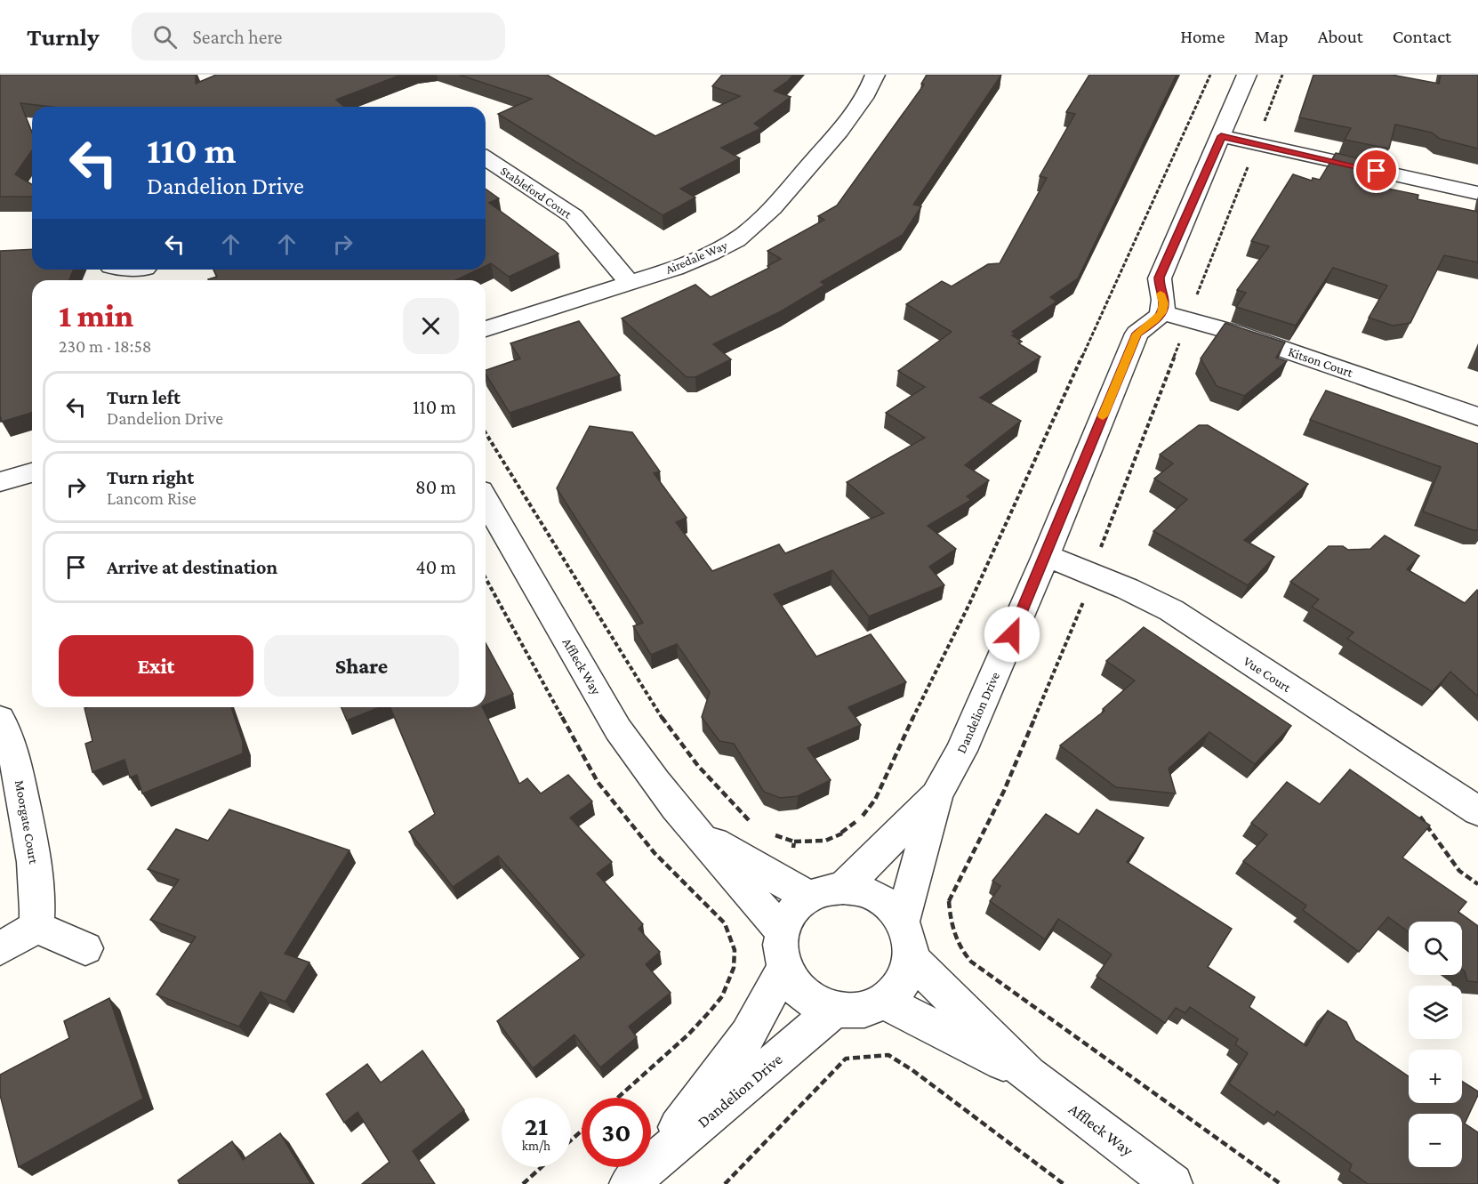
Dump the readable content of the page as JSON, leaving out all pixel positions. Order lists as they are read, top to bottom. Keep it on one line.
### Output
{"streets":{"street":["Stableford Court","Airedale Way","Kitson Court","Affleck Way","Vue Court","Dandelion Drive","Moorgate Court"]},"crossings":[["Stableford Court","Airedale Way"],["Kitson Court","Dandelion Drive"],["Affleck Way","Dandelion Drive"],["Vue Court","Dandelion Drive"]],"page":{"header":"Turnly","search":"Search here","nav":["Home","Map","About","Contact"],"turn":["110 m","Dandelion Drive"],"heading":["1 min","230 m · 18:58"],"list":[{"name":"Turn left","note":"Dandelion Drive","value":"110 m"},{"name":"Turn right","note":"Lancom Rise","value":"80 m"},{"name":"Arrive at destination","value":"40 m"}],"buttons":["Exit","Share"],"map_buttons":["+","−"],"speed":"21 km/h","limit":"30"}}
